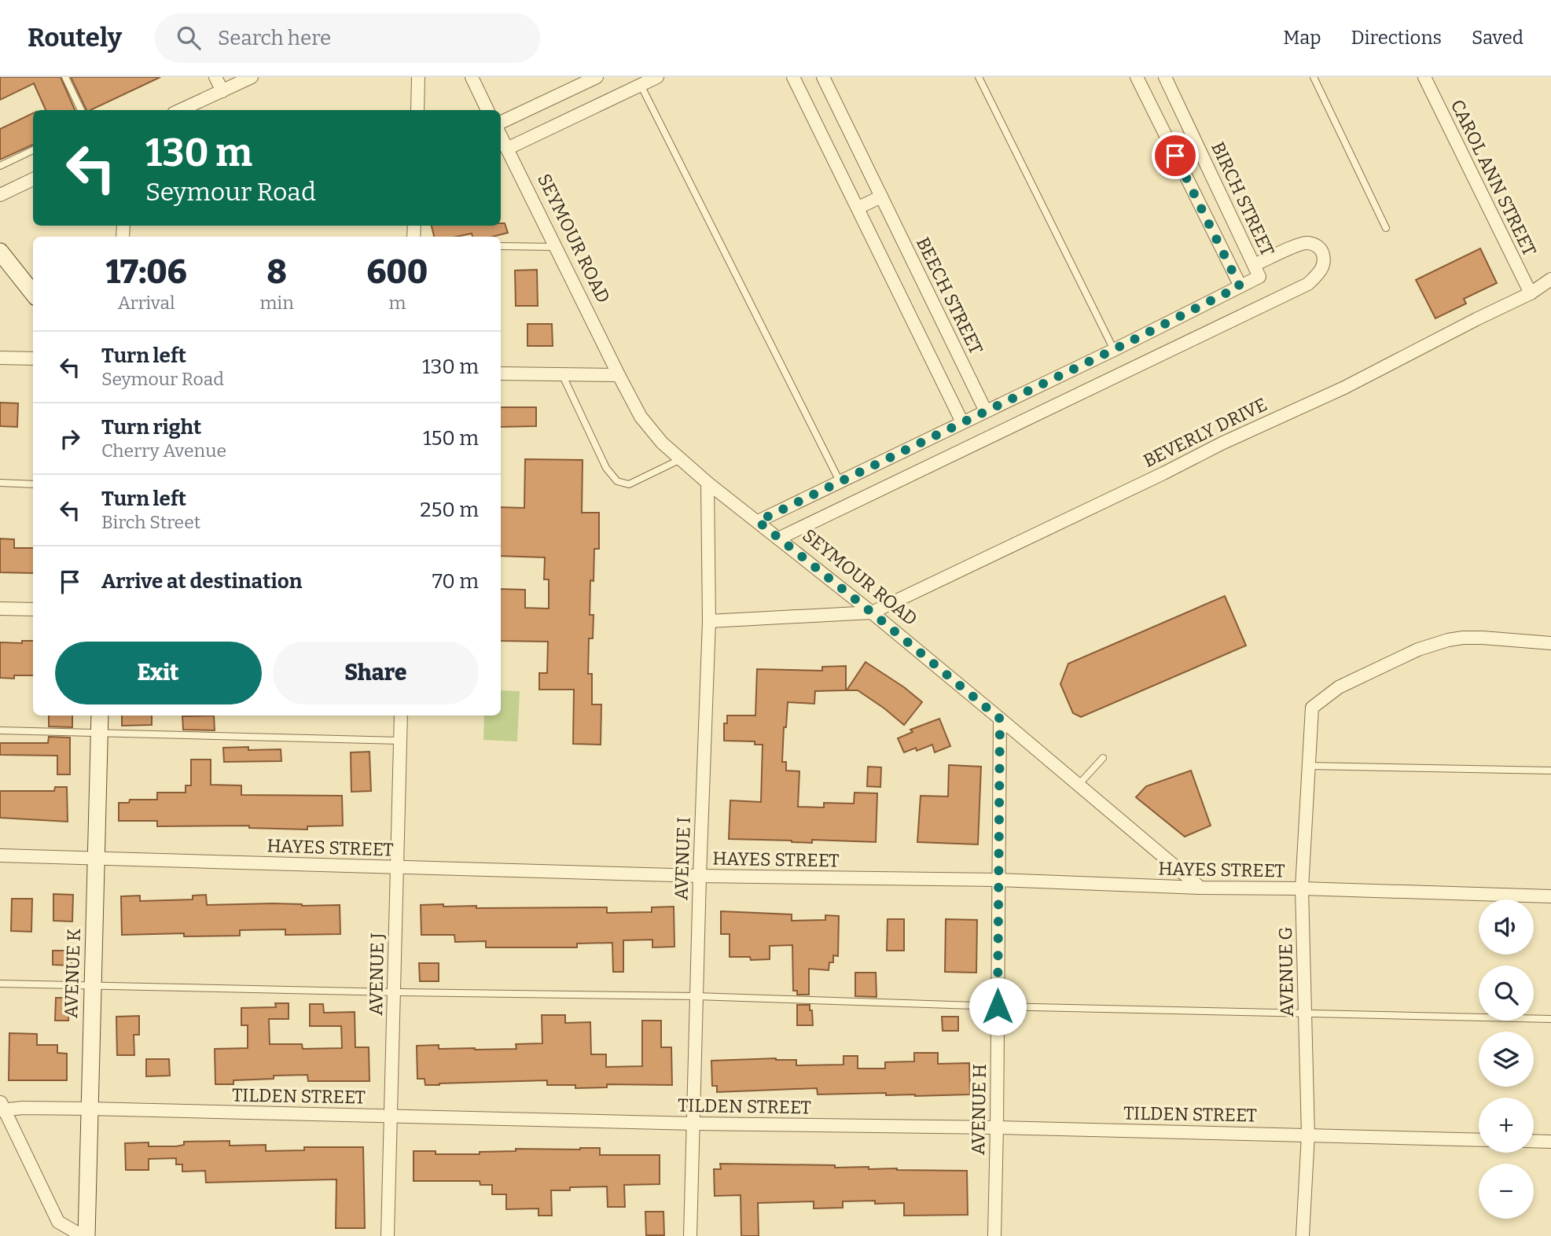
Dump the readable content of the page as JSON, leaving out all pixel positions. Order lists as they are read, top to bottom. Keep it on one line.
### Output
{"streets":{"street":["CAROL ANN STREET","BIRCH STREET","SEYMOUR ROAD","BEECH STREET","BEVERLY DRIVE","HAYES STREET","AVENUE I","AVENUE G","AVENUE K","AVENUE J","TILDEN STREET","AVENUE H"]},"crossings":[["CAROL ANN STREET","BEVERLY DRIVE"],["SEYMOUR ROAD","BEVERLY DRIVE"],["SEYMOUR ROAD","HAYES STREET"],["SEYMOUR ROAD","AVENUE I"],["SEYMOUR ROAD","AVENUE H"],["HAYES STREET","AVENUE I"],["HAYES STREET","AVENUE G"],["HAYES STREET","AVENUE K"],["HAYES STREET","AVENUE J"],["HAYES STREET","AVENUE H"],["AVENUE I","TILDEN STREET"],["AVENUE G","TILDEN STREET"],["AVENUE K","TILDEN STREET"],["AVENUE J","TILDEN STREET"],["TILDEN STREET","AVENUE H"]],"page":{"header":"Routely","search":"Search here","nav":["Map","Directions","Saved"],"turn":["130 m","Seymour Road"],"eta":["17:06","Arrival","8","min","600","m"],"list":[{"name":"Turn left","note":"Seymour Road","value":"130 m"},{"name":"Turn right","note":"Cherry Avenue","value":"150 m"},{"name":"Turn left","note":"Birch Street","value":"250 m"},{"name":"Arrive at destination","value":"70 m"}],"buttons":["Exit","Share"],"map_buttons":["+","−"]}}
